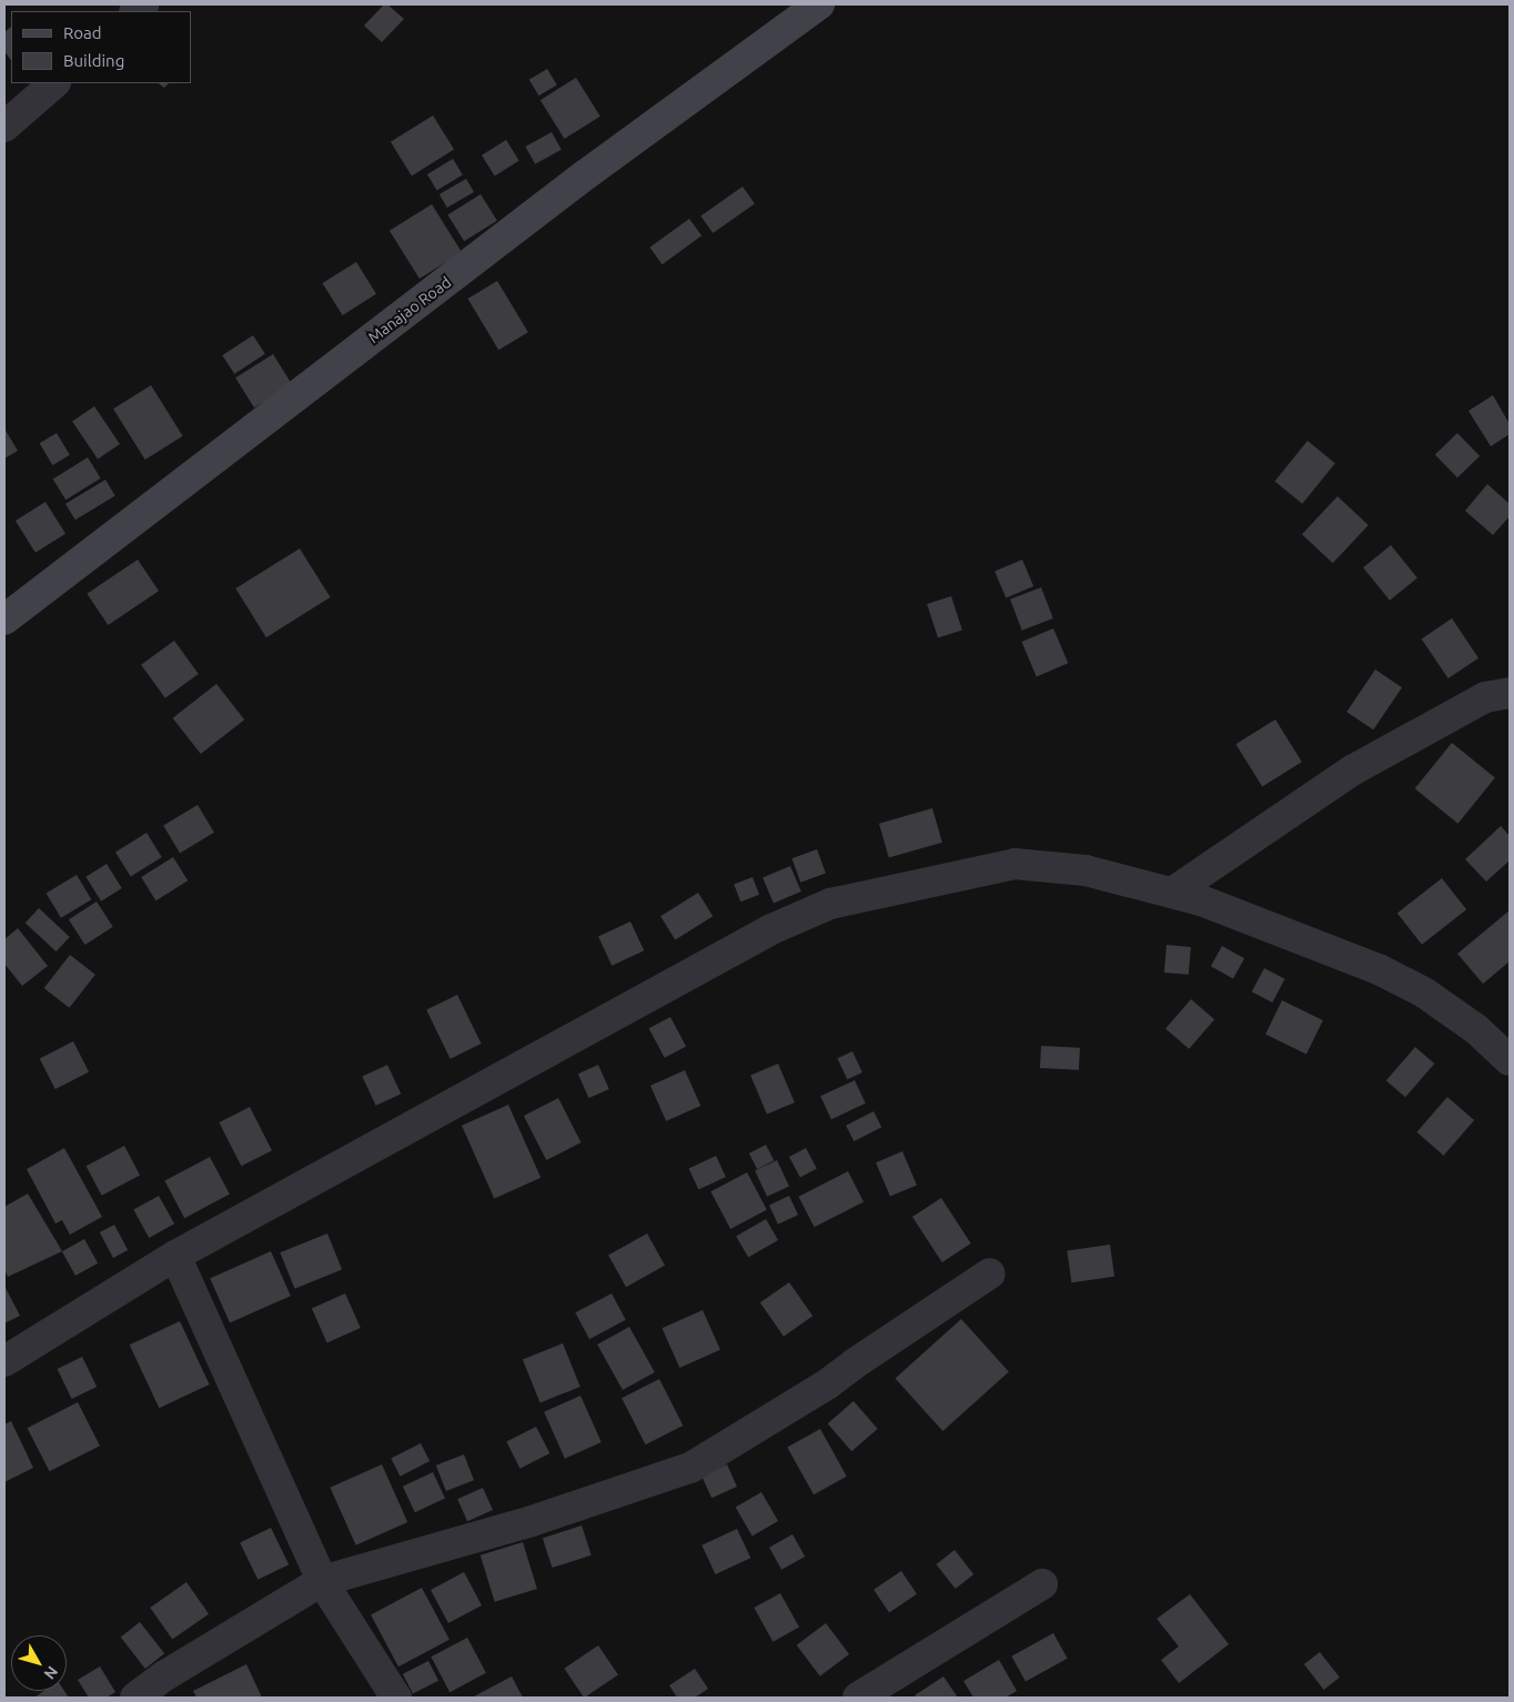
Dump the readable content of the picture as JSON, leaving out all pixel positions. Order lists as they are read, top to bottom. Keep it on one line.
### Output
{"streets":{"street":["Manajao Road"]},"legend":["Road","Building"],"north":"bottom right"}
